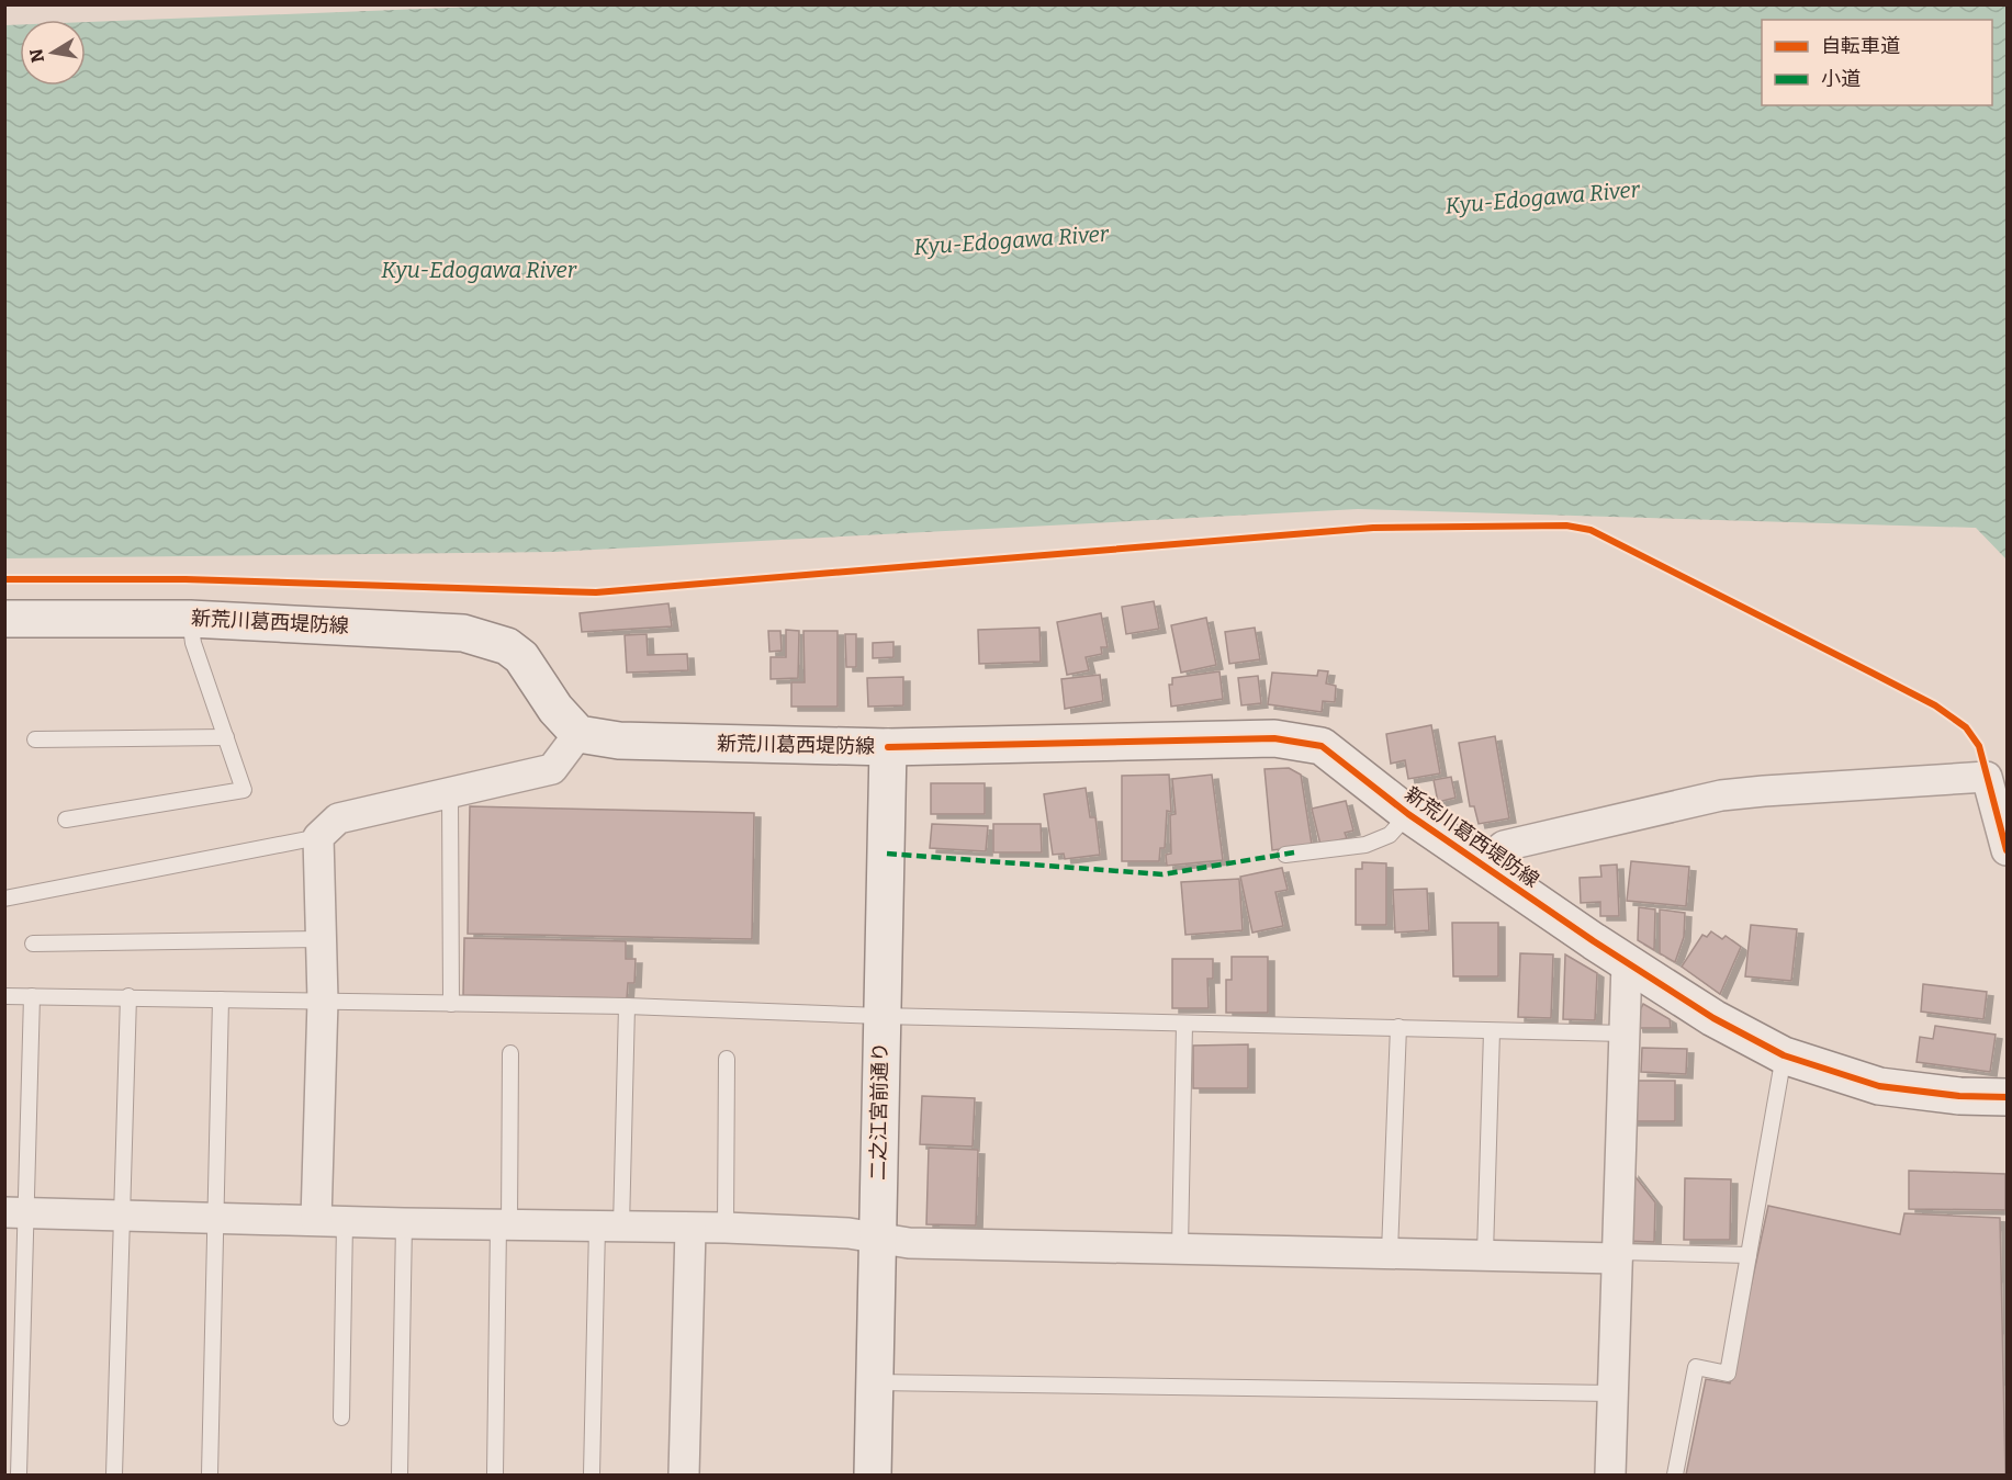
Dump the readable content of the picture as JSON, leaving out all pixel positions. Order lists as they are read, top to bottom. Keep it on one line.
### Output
{"streets":{"main road":["新荒川葛西堤防線","二之江宮前通り"]},"crossings":[["新荒川葛西堤防線","二之江宮前通り"]],"water":["Kyu-Edogawa River"],"legend":["自転車道","小道"],"north":"left"}
